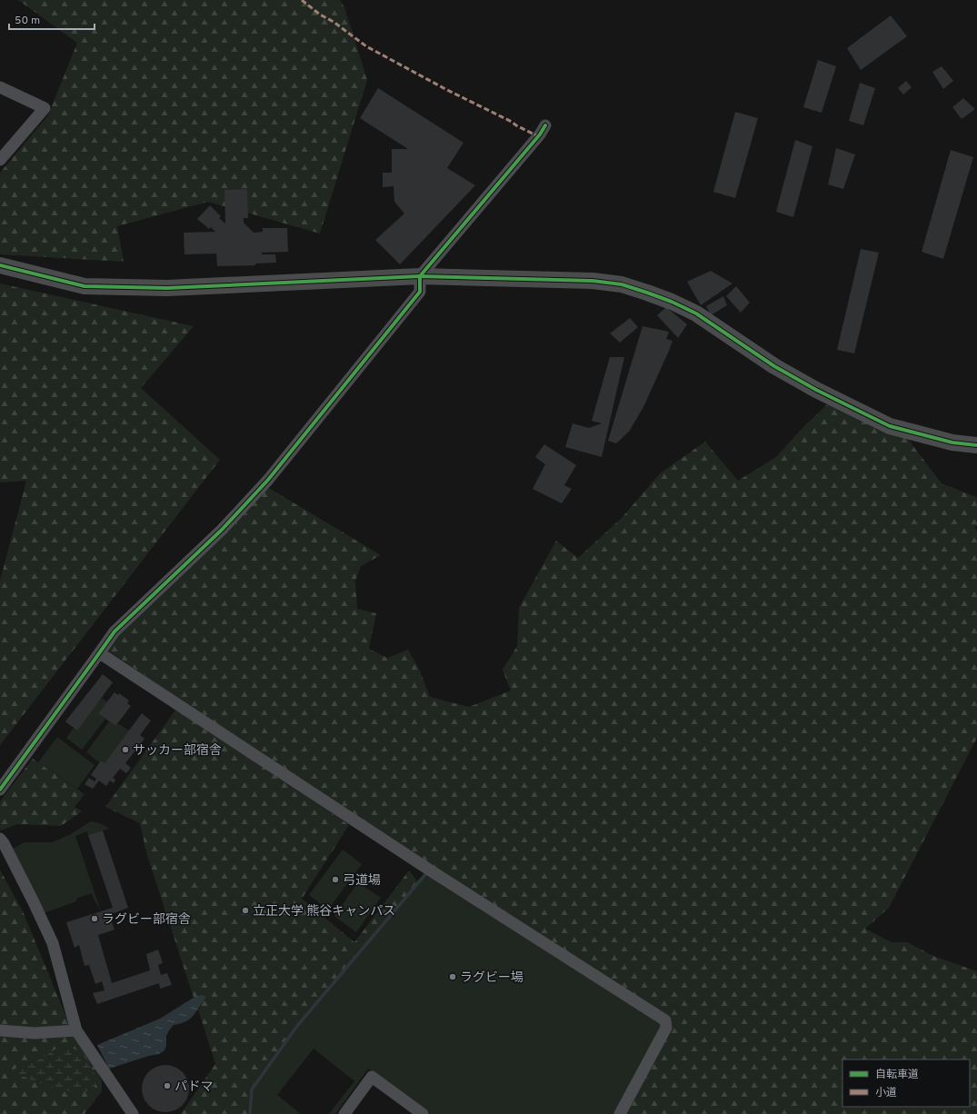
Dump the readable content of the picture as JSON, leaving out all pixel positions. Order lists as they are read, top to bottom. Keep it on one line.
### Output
{"places":["サッカー部宿舎","弓道場","立正大学 熊谷キャンパス","ラグビー部宿舎","ラグビー場","パドマ"],"legend":["自転車道","小道"],"scale_bar":"50 m"}
